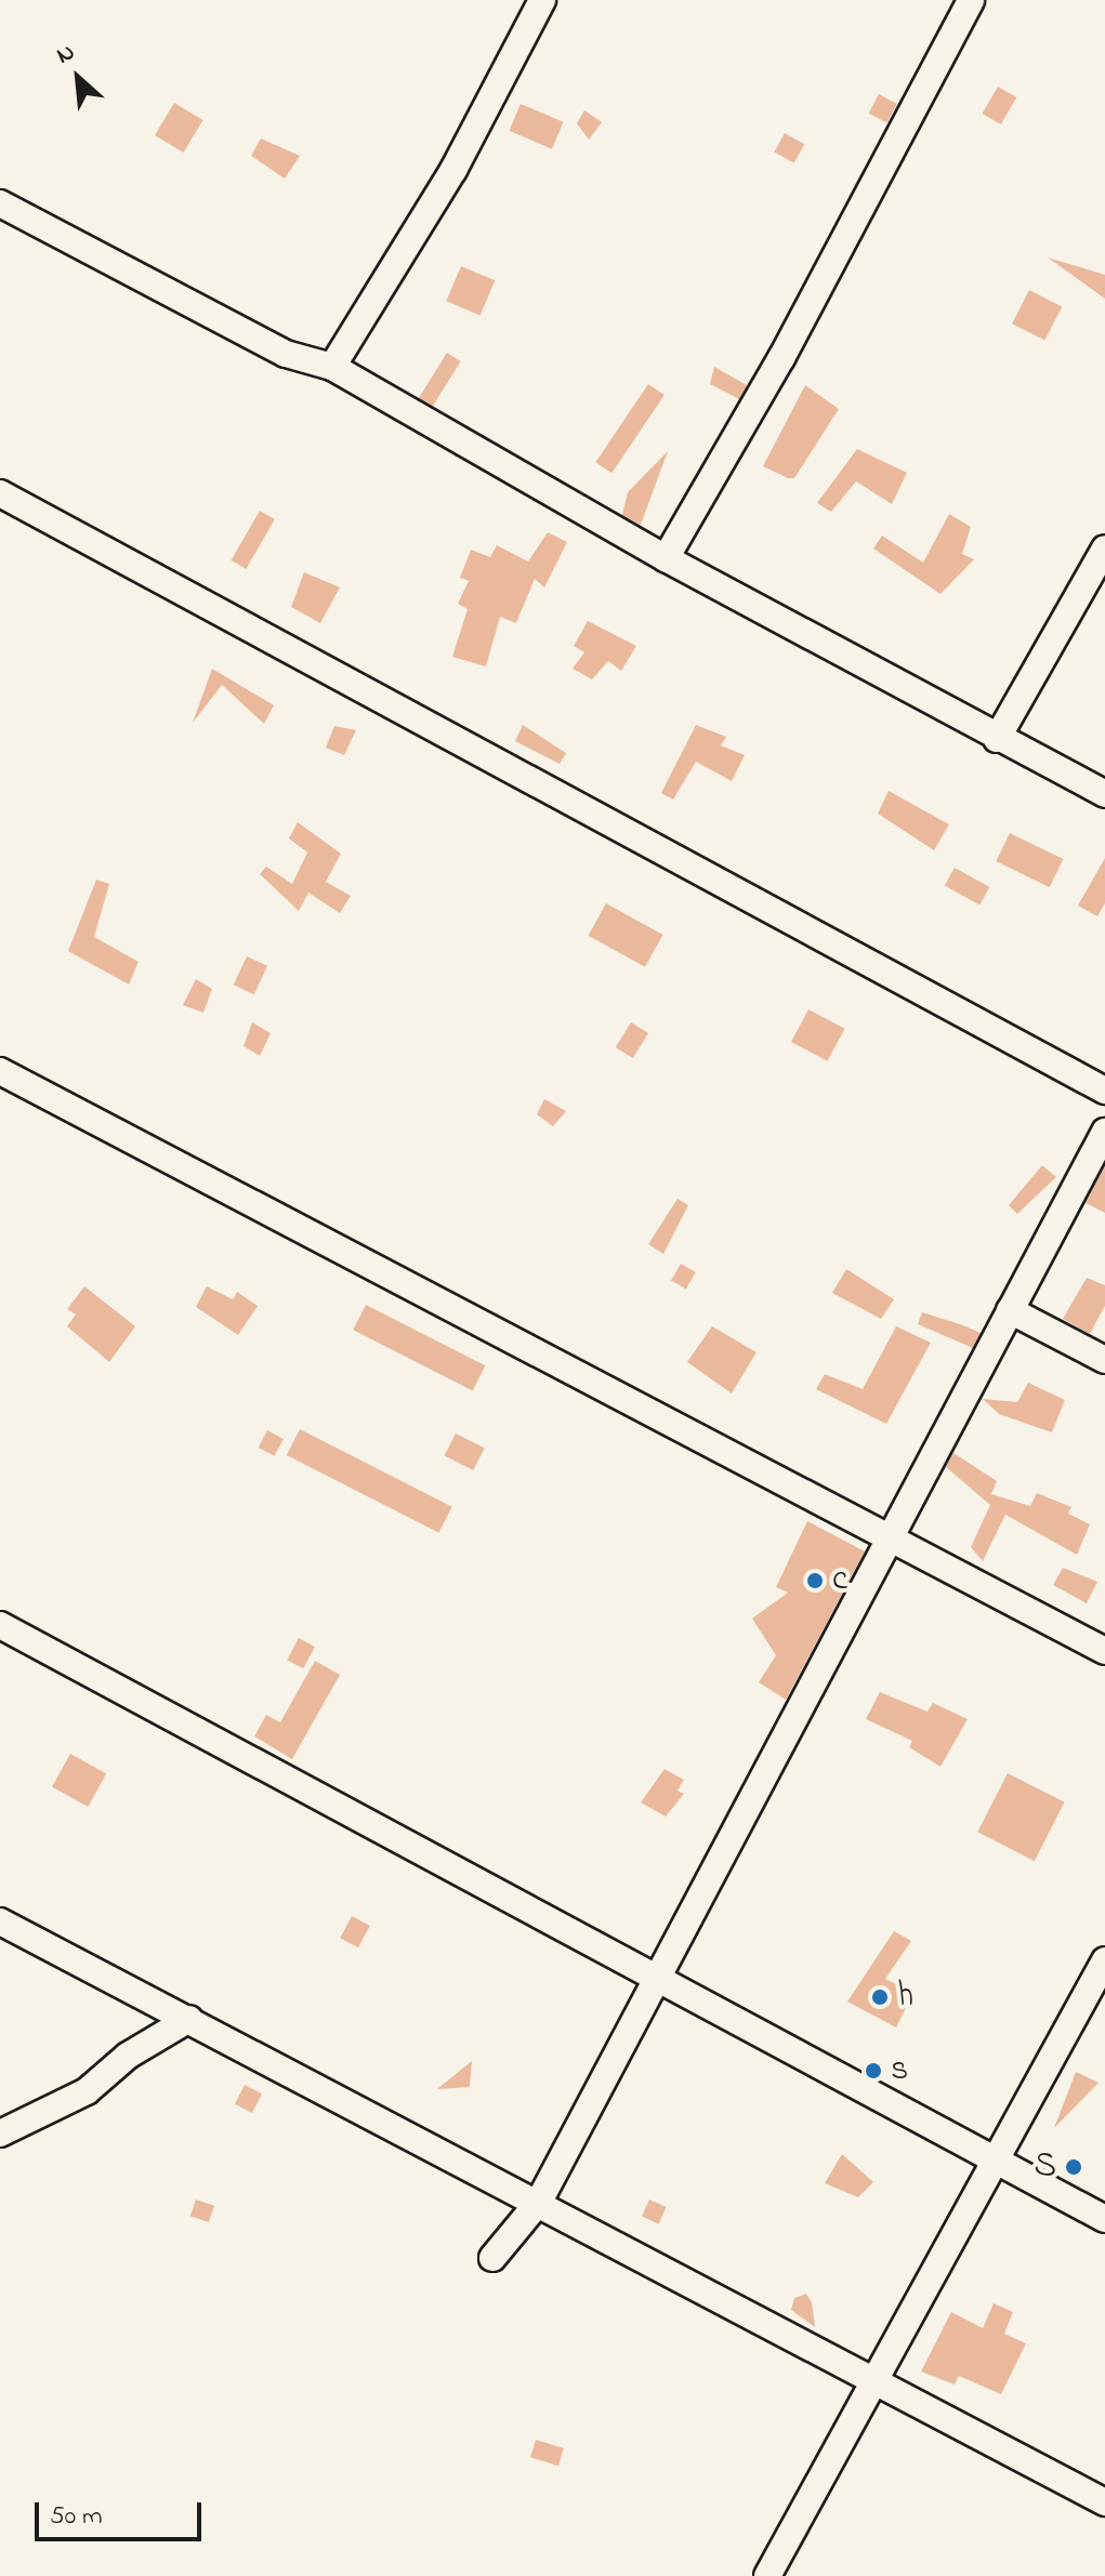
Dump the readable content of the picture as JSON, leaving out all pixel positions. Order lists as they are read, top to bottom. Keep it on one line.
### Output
{"places":["c","h","s","S"],"scale_bar":"50 m","north":"top left"}
